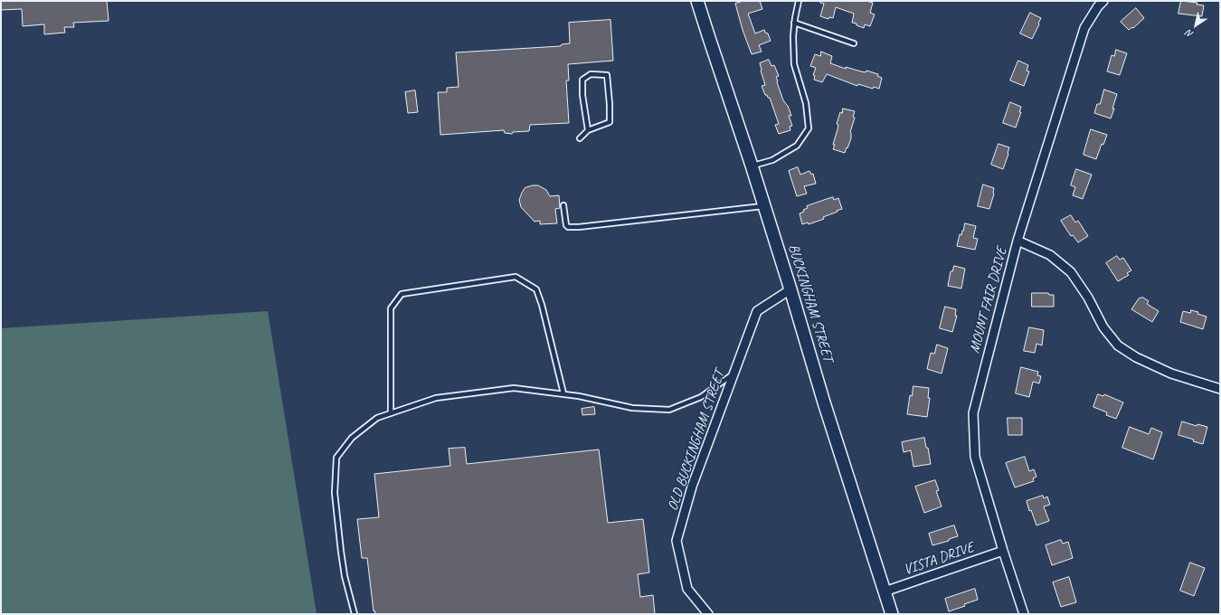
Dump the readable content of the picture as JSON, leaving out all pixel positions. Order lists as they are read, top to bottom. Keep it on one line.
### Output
{"streets":{"main road":["BUCKINGHAM STREET"],"street":["MOUNT FAIR DRIVE","OLD BUCKINGHAM STREET","VISTA DRIVE"]},"crossings":[["MOUNT FAIR DRIVE","VISTA DRIVE"],["BUCKINGHAM STREET","OLD BUCKINGHAM STREET"],["BUCKINGHAM STREET","VISTA DRIVE"]],"north":"bottom left"}
